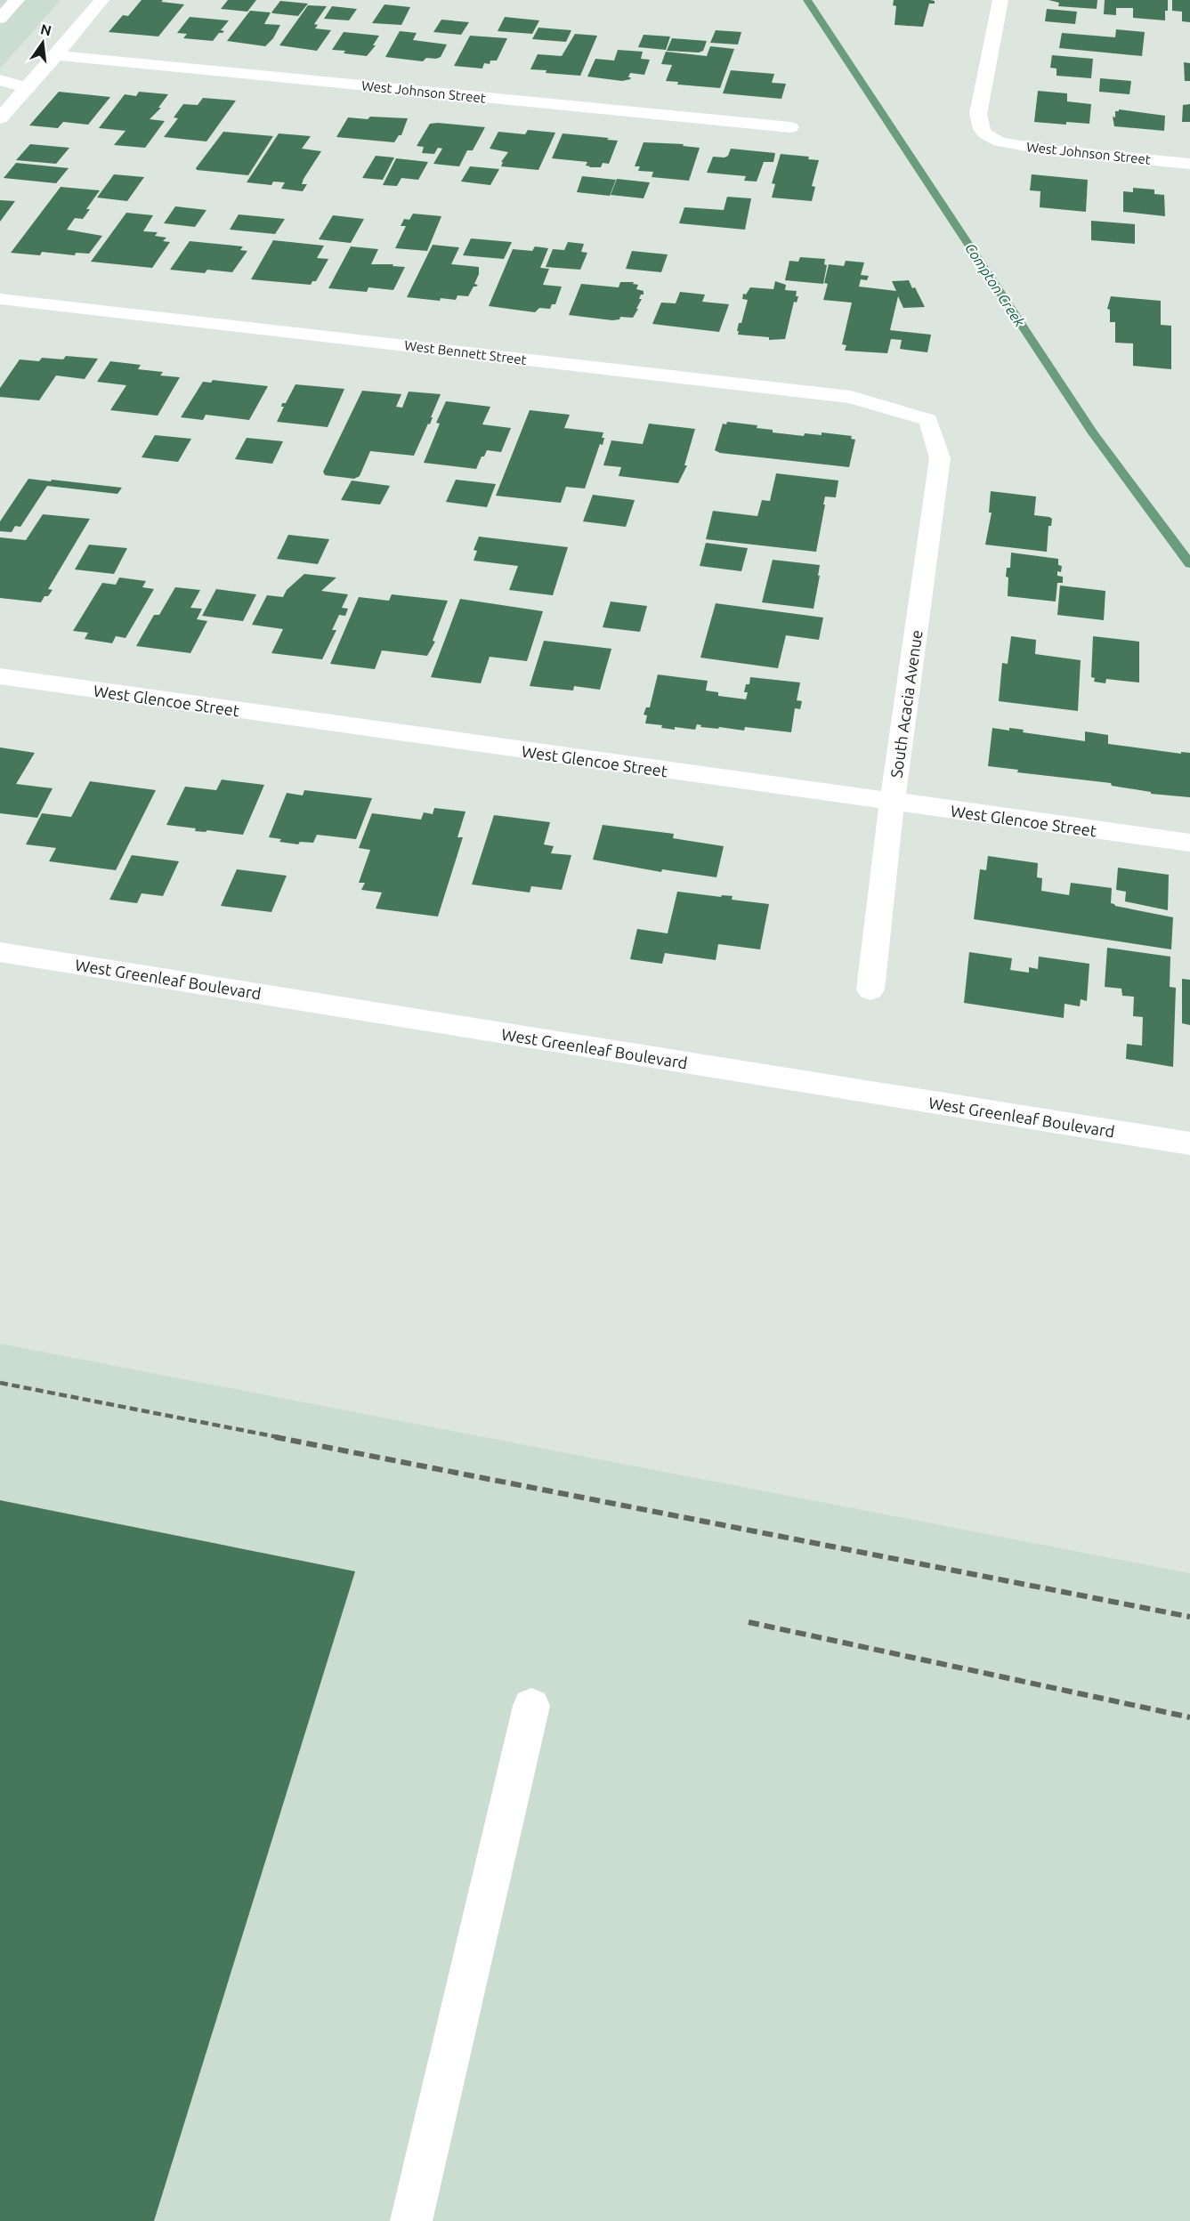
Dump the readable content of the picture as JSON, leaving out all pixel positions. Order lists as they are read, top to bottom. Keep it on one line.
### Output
{"streets":{"street":["West Johnson Street","West Bennett Street","West Glencoe Street","South Acacia Avenue","West Greenleaf Boulevard"]},"crossings":[["West Bennett Street","South Acacia Avenue"],["West Glencoe Street","South Acacia Avenue"]],"water":["Compton Creek"],"north":"top"}
